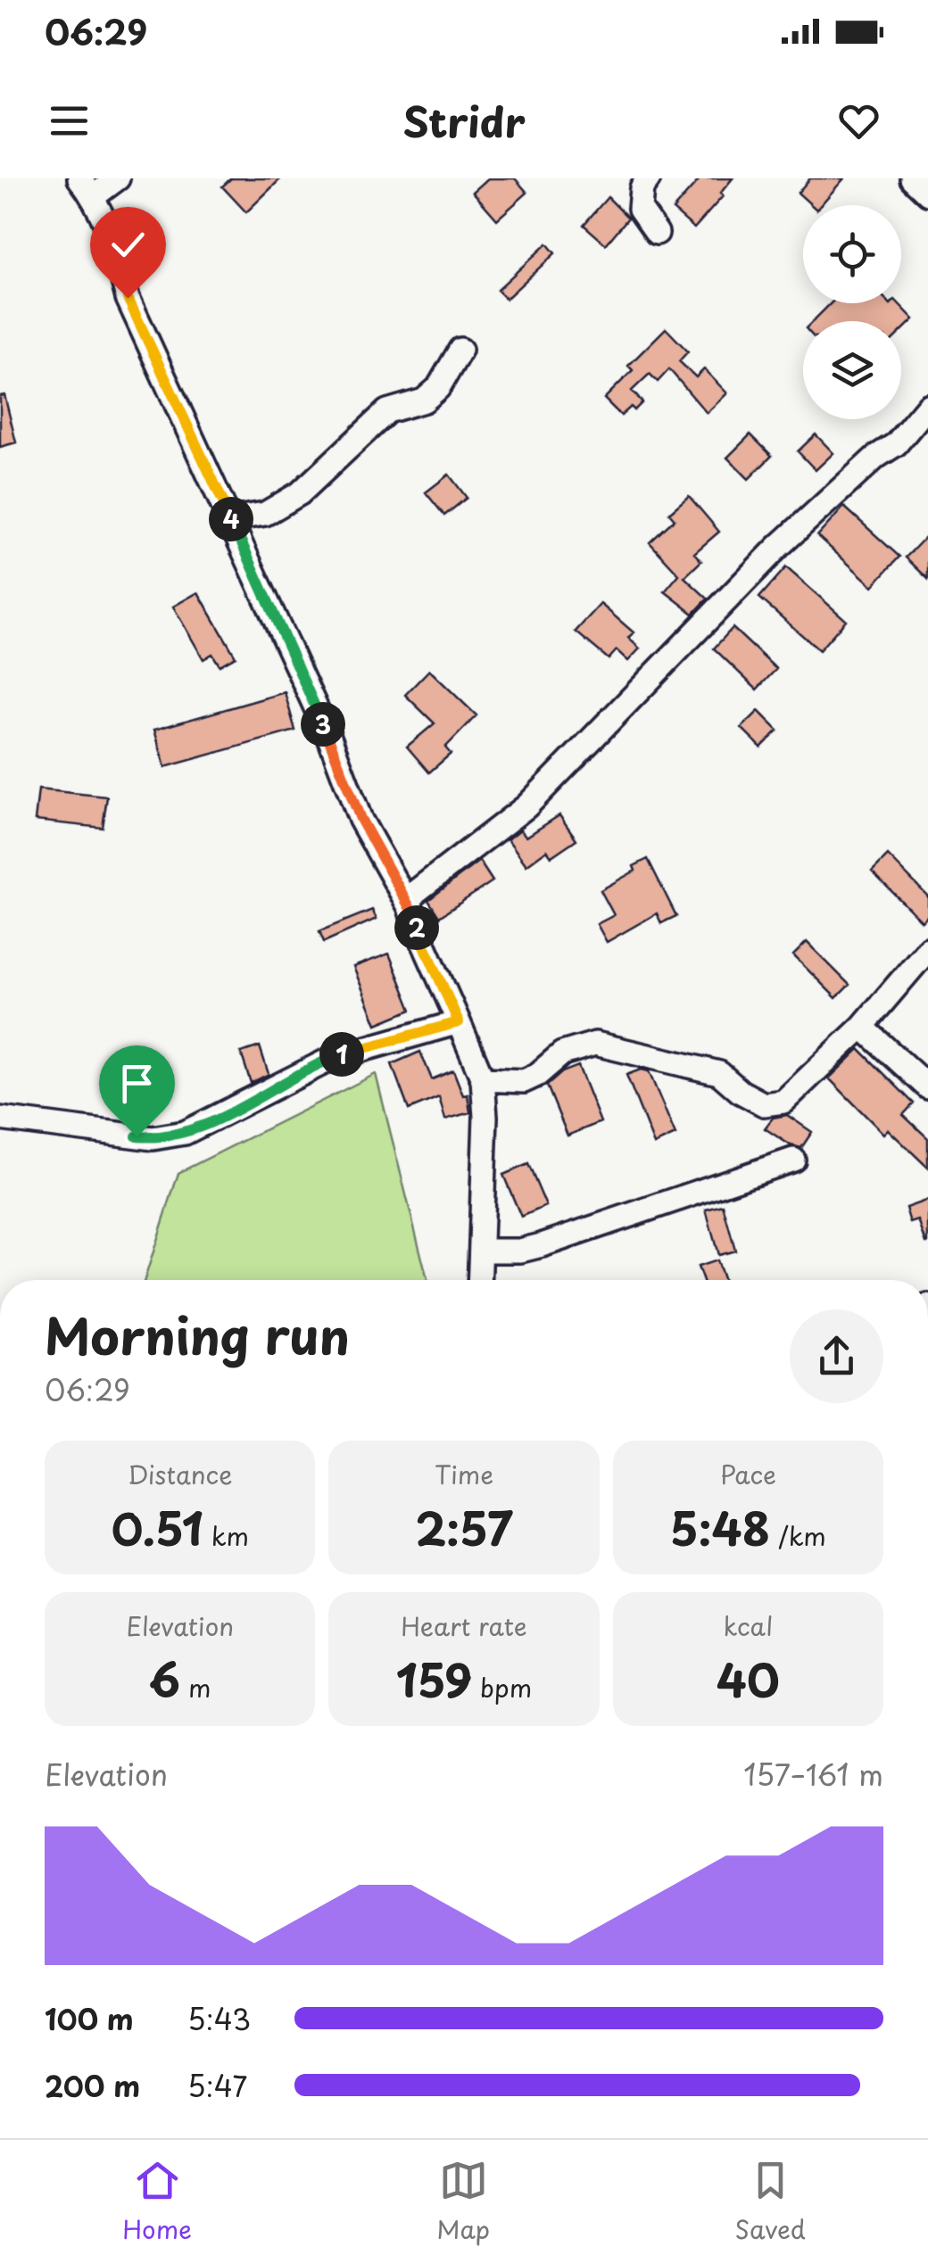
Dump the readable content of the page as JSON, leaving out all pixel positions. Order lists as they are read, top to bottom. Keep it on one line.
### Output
{"page":{"status":"06:29","header":"Stridr","pins":["4","3","2","1"],"heading":["Morning run","06:29"],"stats":[["Distance","0.51 km"],["Time","2:57"],["Pace","5:48 /km"],["Elevation","6 m"],["Heart rate","159 bpm"],["kcal","40"]],"chart":["Elevation","157–161 m"],"list":[{"name":"100 m","note":"5:43"},{"name":"200 m","note":"5:47"}],"tabs":["Home","Map","Saved"]}}
